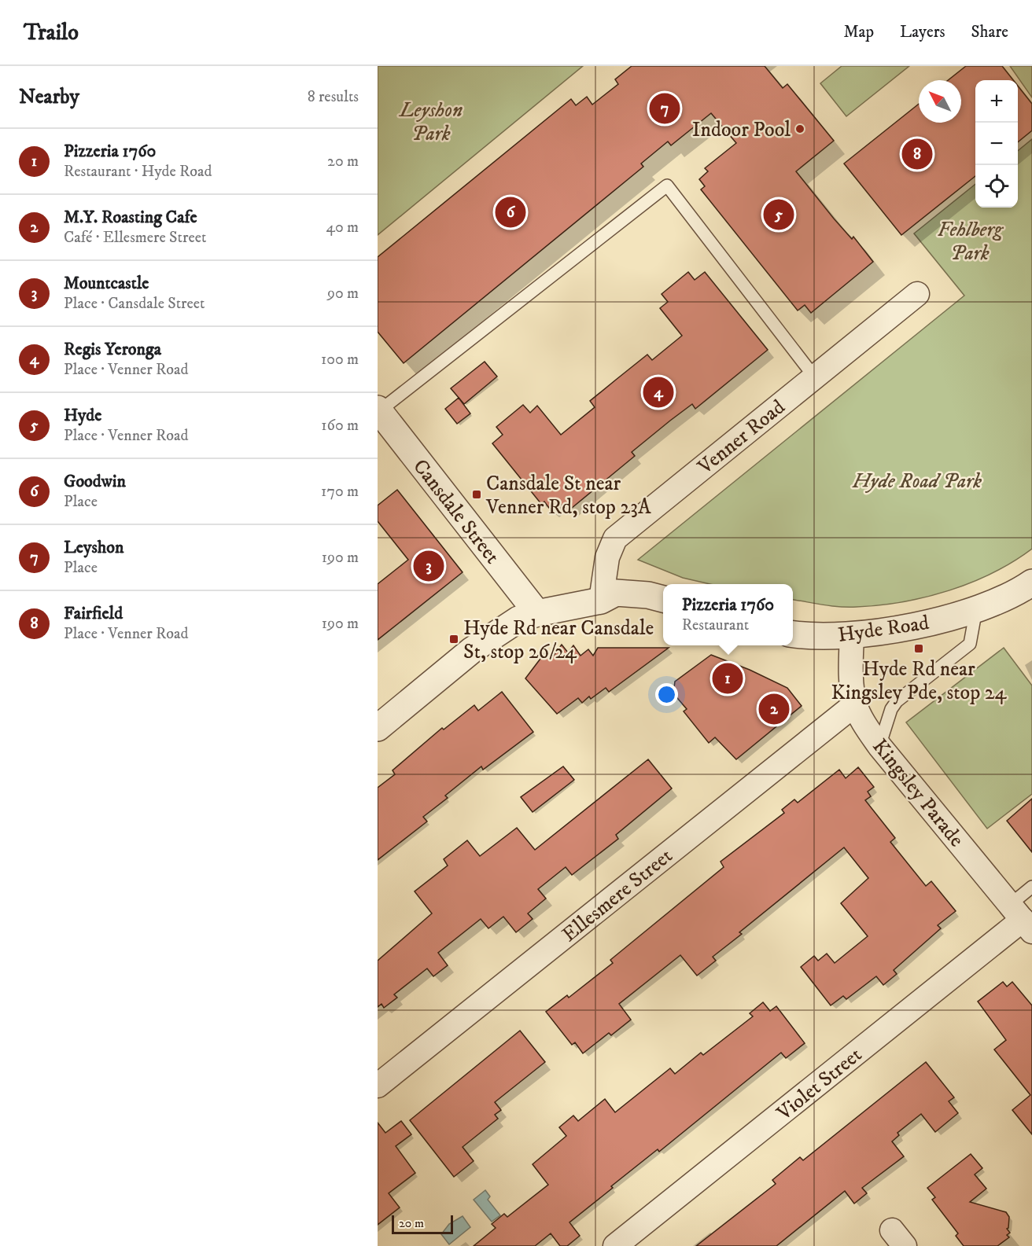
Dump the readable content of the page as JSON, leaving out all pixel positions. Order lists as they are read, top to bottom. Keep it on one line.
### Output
{"streets":{"street":["Venner Road","Cansdale Street","Hyde Road","Kingsley Parade","Ellesmere Street","Violet Street"]},"crossings":[["Hyde Road","Kingsley Parade"],["Kingsley Parade","Ellesmere Street"],["Kingsley Parade","Violet Street"]],"parks":["Leyshon Park","Fehlberg Park","Hyde Road Park"],"places":{"other":["Indoor Pool"],"transit":["Cansdale St near Venner Rd, stop 23A","Hyde Rd near Cansdale St, stop 26/24","Hyde Rd near Kingsley Pde, stop 24"]},"scale_bar":"20 m","north":"top left","page":{"header":"Trailo","nav":["Map","Layers","Share"],"heading":["Nearby","8 results"],"map_buttons":["+","−"],"pins":["7","8","6","5","4","3","1","2"],"list":[{"mark":"1","name":"Pizzeria 1760","note":"Restaurant · Hyde Road","value":"20 m"},{"mark":"2","name":"M.Y. Roasting Cafe","note":"Café · Ellesmere Street","value":"40 m"},{"mark":"3","name":"Mountcastle","note":"Place · Cansdale Street","value":"90 m"},{"mark":"4","name":"Regis Yeronga","note":"Place · Venner Road","value":"100 m"},{"mark":"5","name":"Hyde","note":"Place · Venner Road","value":"160 m"},{"mark":"6","name":"Goodwin","note":"Place","value":"170 m"},{"mark":"7","name":"Leyshon","note":"Place","value":"190 m"},{"mark":"8","name":"Fairfield","note":"Place · Venner Road","value":"190 m"}],"popup":["Pizzeria 1760","Restaurant"],"scale":"20 m"}}
